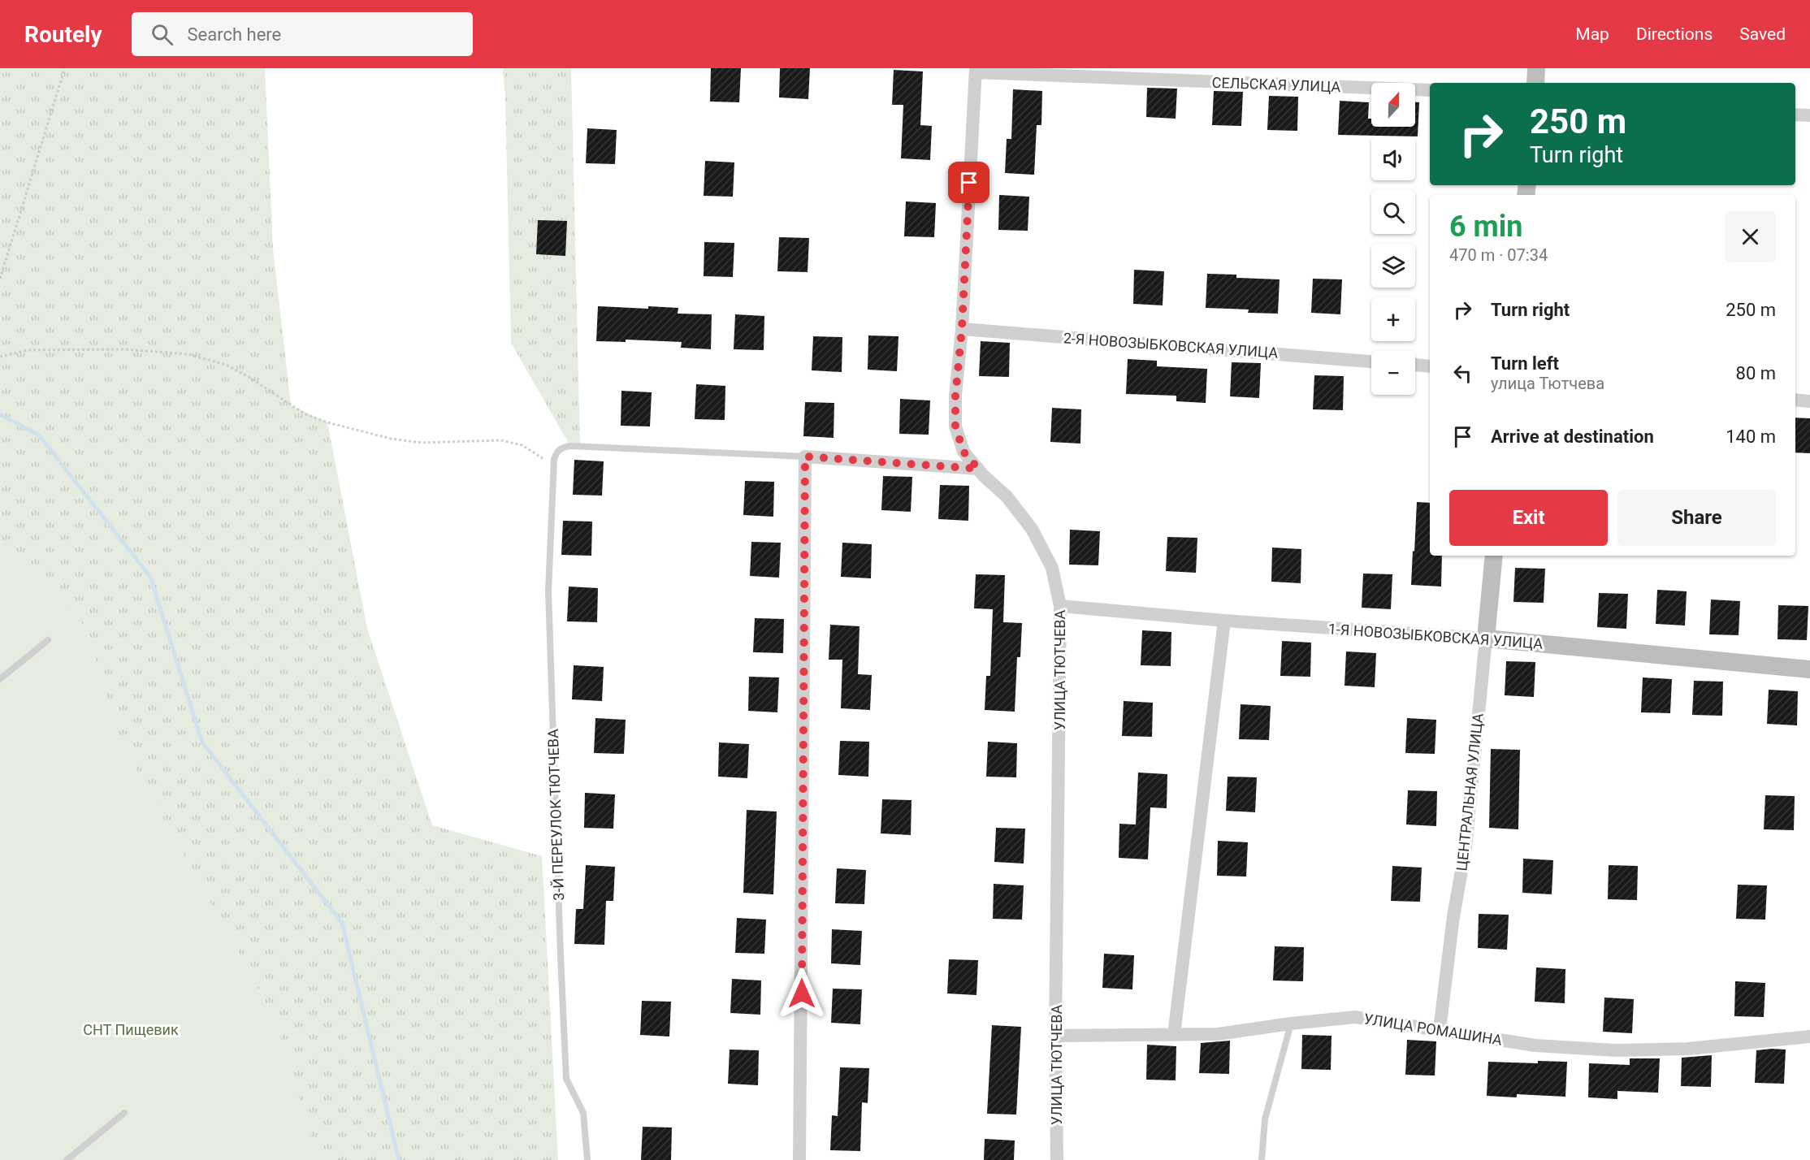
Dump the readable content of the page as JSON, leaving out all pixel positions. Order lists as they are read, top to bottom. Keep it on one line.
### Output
{"streets":{"street":["СЕЛЬСКАЯ УЛИЦА","2-Я НОВОЗЫБКОВСКАЯ УЛИЦА","1-Я НОВОЗЫБКОВСКАЯ УЛИЦА","УЛИЦА ТЮТЧЕВА","ЦЕНТРАЛЬНАЯ УЛИЦА","УЛИЦА РОМАШИНА"],"lane":["3-Й ПЕРЕУЛОК ТЮТЧЕВА"]},"crossings":[["СЕЛЬСКАЯ УЛИЦА","УЛИЦА ТЮТЧЕВА"],["2-Я НОВОЗЫБКОВСКАЯ УЛИЦА","УЛИЦА ТЮТЧЕВА"],["1-Я НОВОЗЫБКОВСКАЯ УЛИЦА","УЛИЦА ТЮТЧЕВА"],["1-Я НОВОЗЫБКОВСКАЯ УЛИЦА","ЦЕНТРАЛЬНАЯ УЛИЦА"],["УЛИЦА ТЮТЧЕВА","УЛИЦА РОМАШИНА"],["ЦЕНТРАЛЬНАЯ УЛИЦА","УЛИЦА РОМАШИНА"]],"parks":["СНТ Пищевик"],"north":"top","page":{"header":"Routely","search":"Search here","nav":["Map","Directions","Saved"],"map_buttons":["+","−"],"turn":["250 m","Turn right"],"heading":["6 min","470 m · 07:34"],"list":[{"name":"Turn right","value":"250 m"},{"name":"Turn left","note":"улица Тютчева","value":"80 m"},{"name":"Arrive at destination","value":"140 m"}],"buttons":["Exit","Share"]}}
